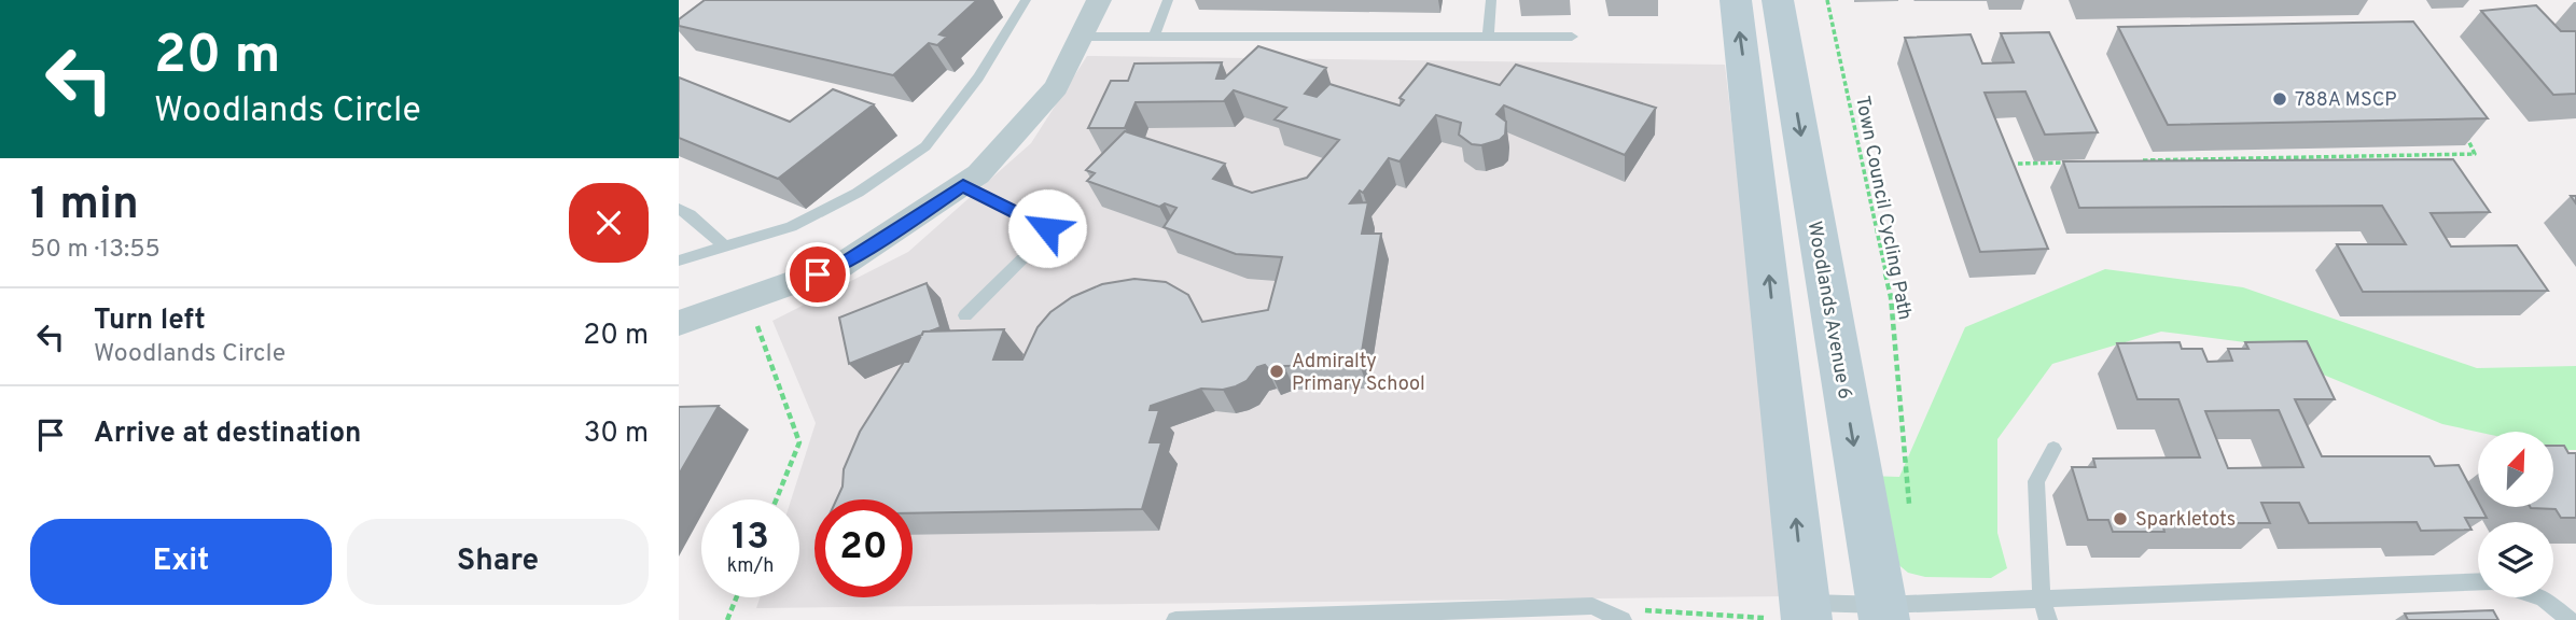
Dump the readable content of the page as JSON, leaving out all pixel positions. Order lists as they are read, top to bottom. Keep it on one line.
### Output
{"streets":{"street":["Woodlands Avenue 6"],"path":["Town Council Cycling Path"]},"places":["788A MSCP","Admiralty Primary School","Sparkletots"],"north":"top right","page":{"turn":["20 m","Woodlands Circle"],"heading":["1 min","50 m · 13:55"],"list":[{"name":"Turn left","note":"Woodlands Circle","value":"20 m"},{"name":"Arrive at destination","value":"30 m"}],"speed":"13 km/h","limit":"20","buttons":["Exit","Share"]}}
